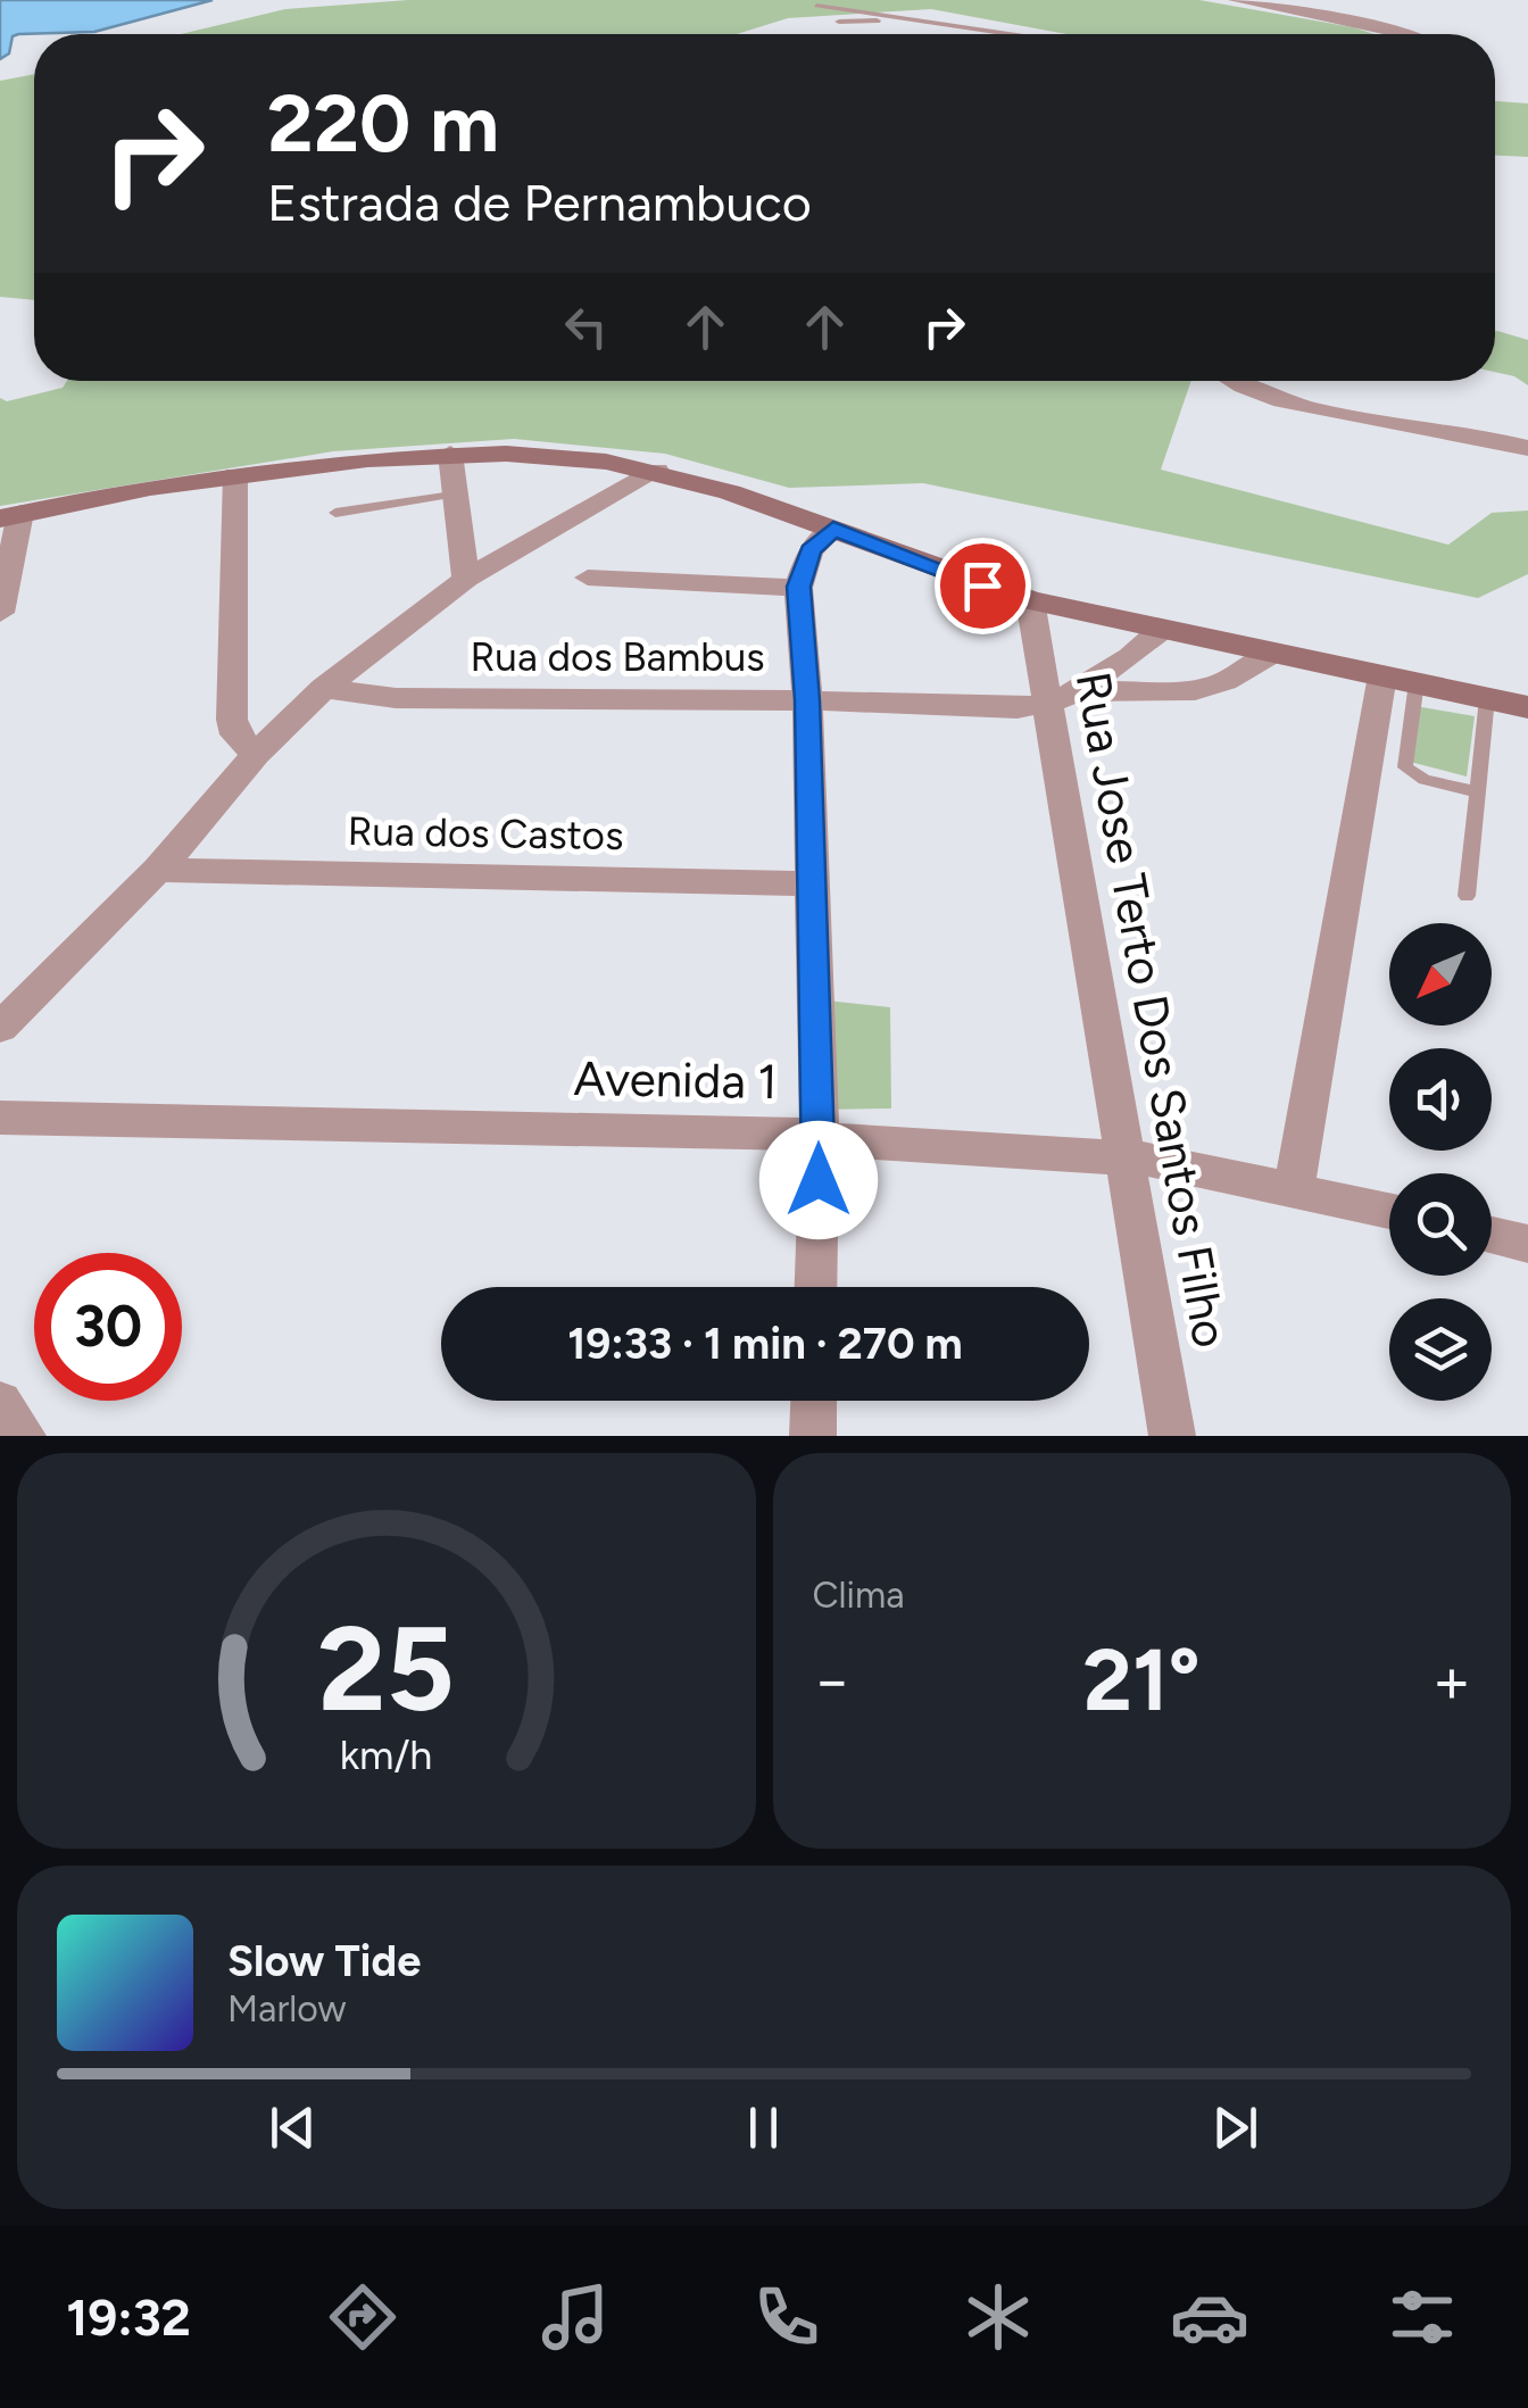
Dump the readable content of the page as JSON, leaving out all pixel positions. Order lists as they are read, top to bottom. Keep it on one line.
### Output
{"streets":{"street":["Rua dos Bambus","Rua dos Castos","Rua Jose Terto Dos Santos Filho","Avenida 1"]},"crossings":[["Rua dos Bambus","Rua Jose Terto Dos Santos Filho"],["Rua Jose Terto Dos Santos Filho","Avenida 1"]],"north":"bottom left","page":{"turn":["220 m","Estrada de Pernambuco"],"limit":"30","trip":"19:33 · 1 min · 270 m","tile":"Clima","heat":["−","21°","+"],"song":["Slow Tide","Marlow"],"tabs":"19:32","gauge":["25","km/h"]}}
